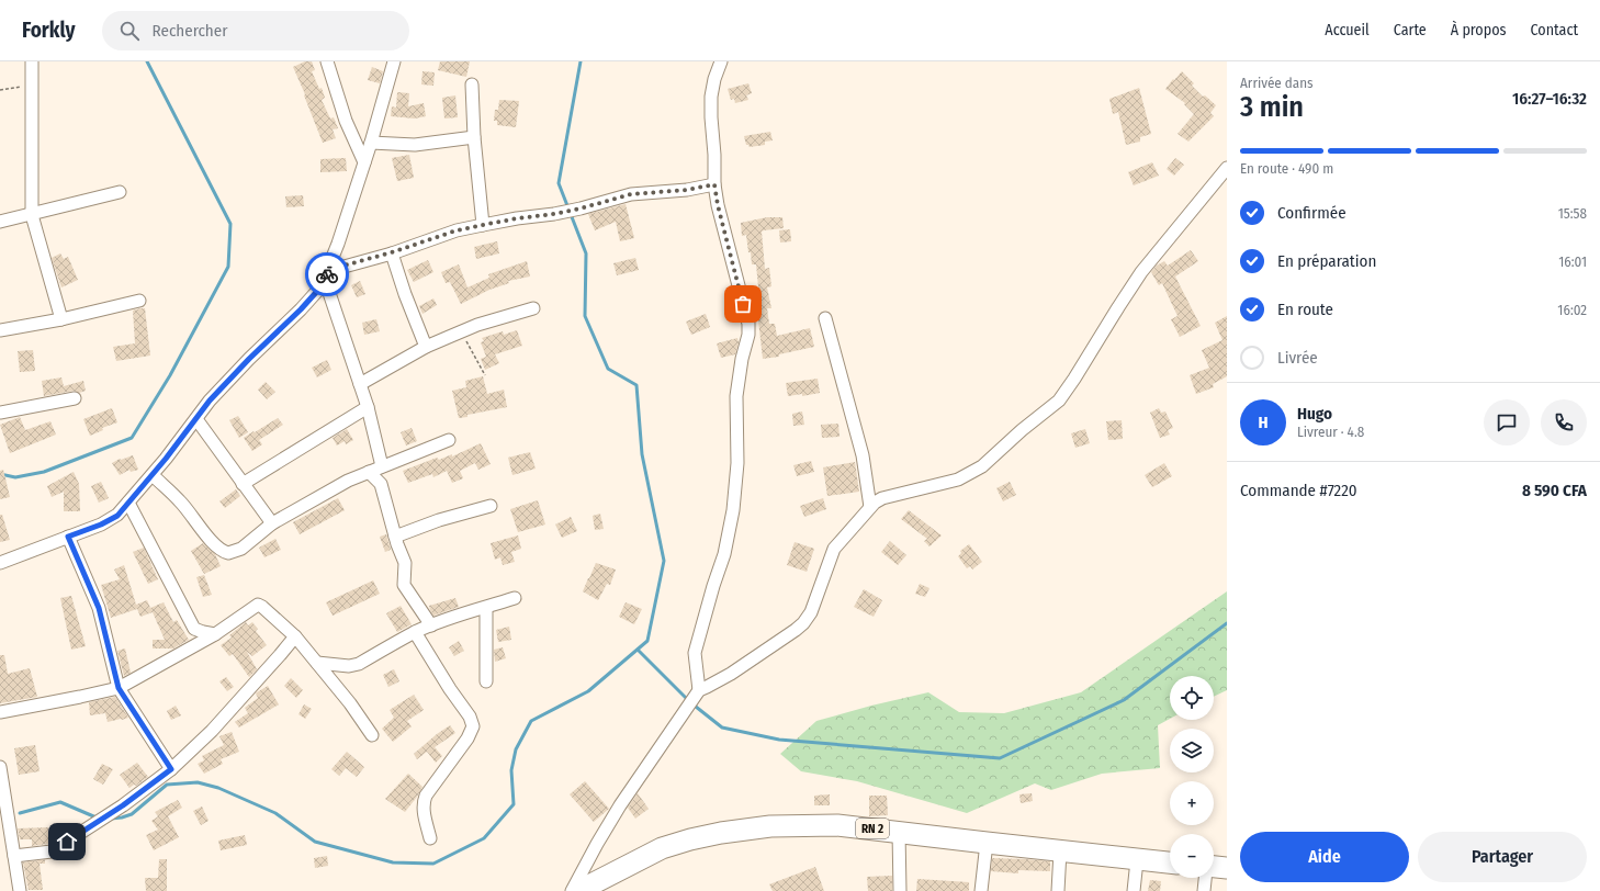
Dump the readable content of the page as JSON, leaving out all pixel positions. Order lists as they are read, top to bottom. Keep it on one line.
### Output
{"streets":{"highway":["RN 2"]},"page":{"header":"Forkly","search":"Rechercher","nav":["Accueil","Carte","À propos","Contact"],"heading":["3 min","Arrivée dans","16:27–16:32"],"panel":["Hugo","Livreur · 4.8","Commande #7220","8 590 CFA"],"bar":"En route · 490 m","list":[["Confirmée","15:58"],["En préparation","16:01"],["En route","16:02"],"Livrée"],"round":"H","map_buttons":["+","−"],"buttons":["Aide","Partager"]}}
